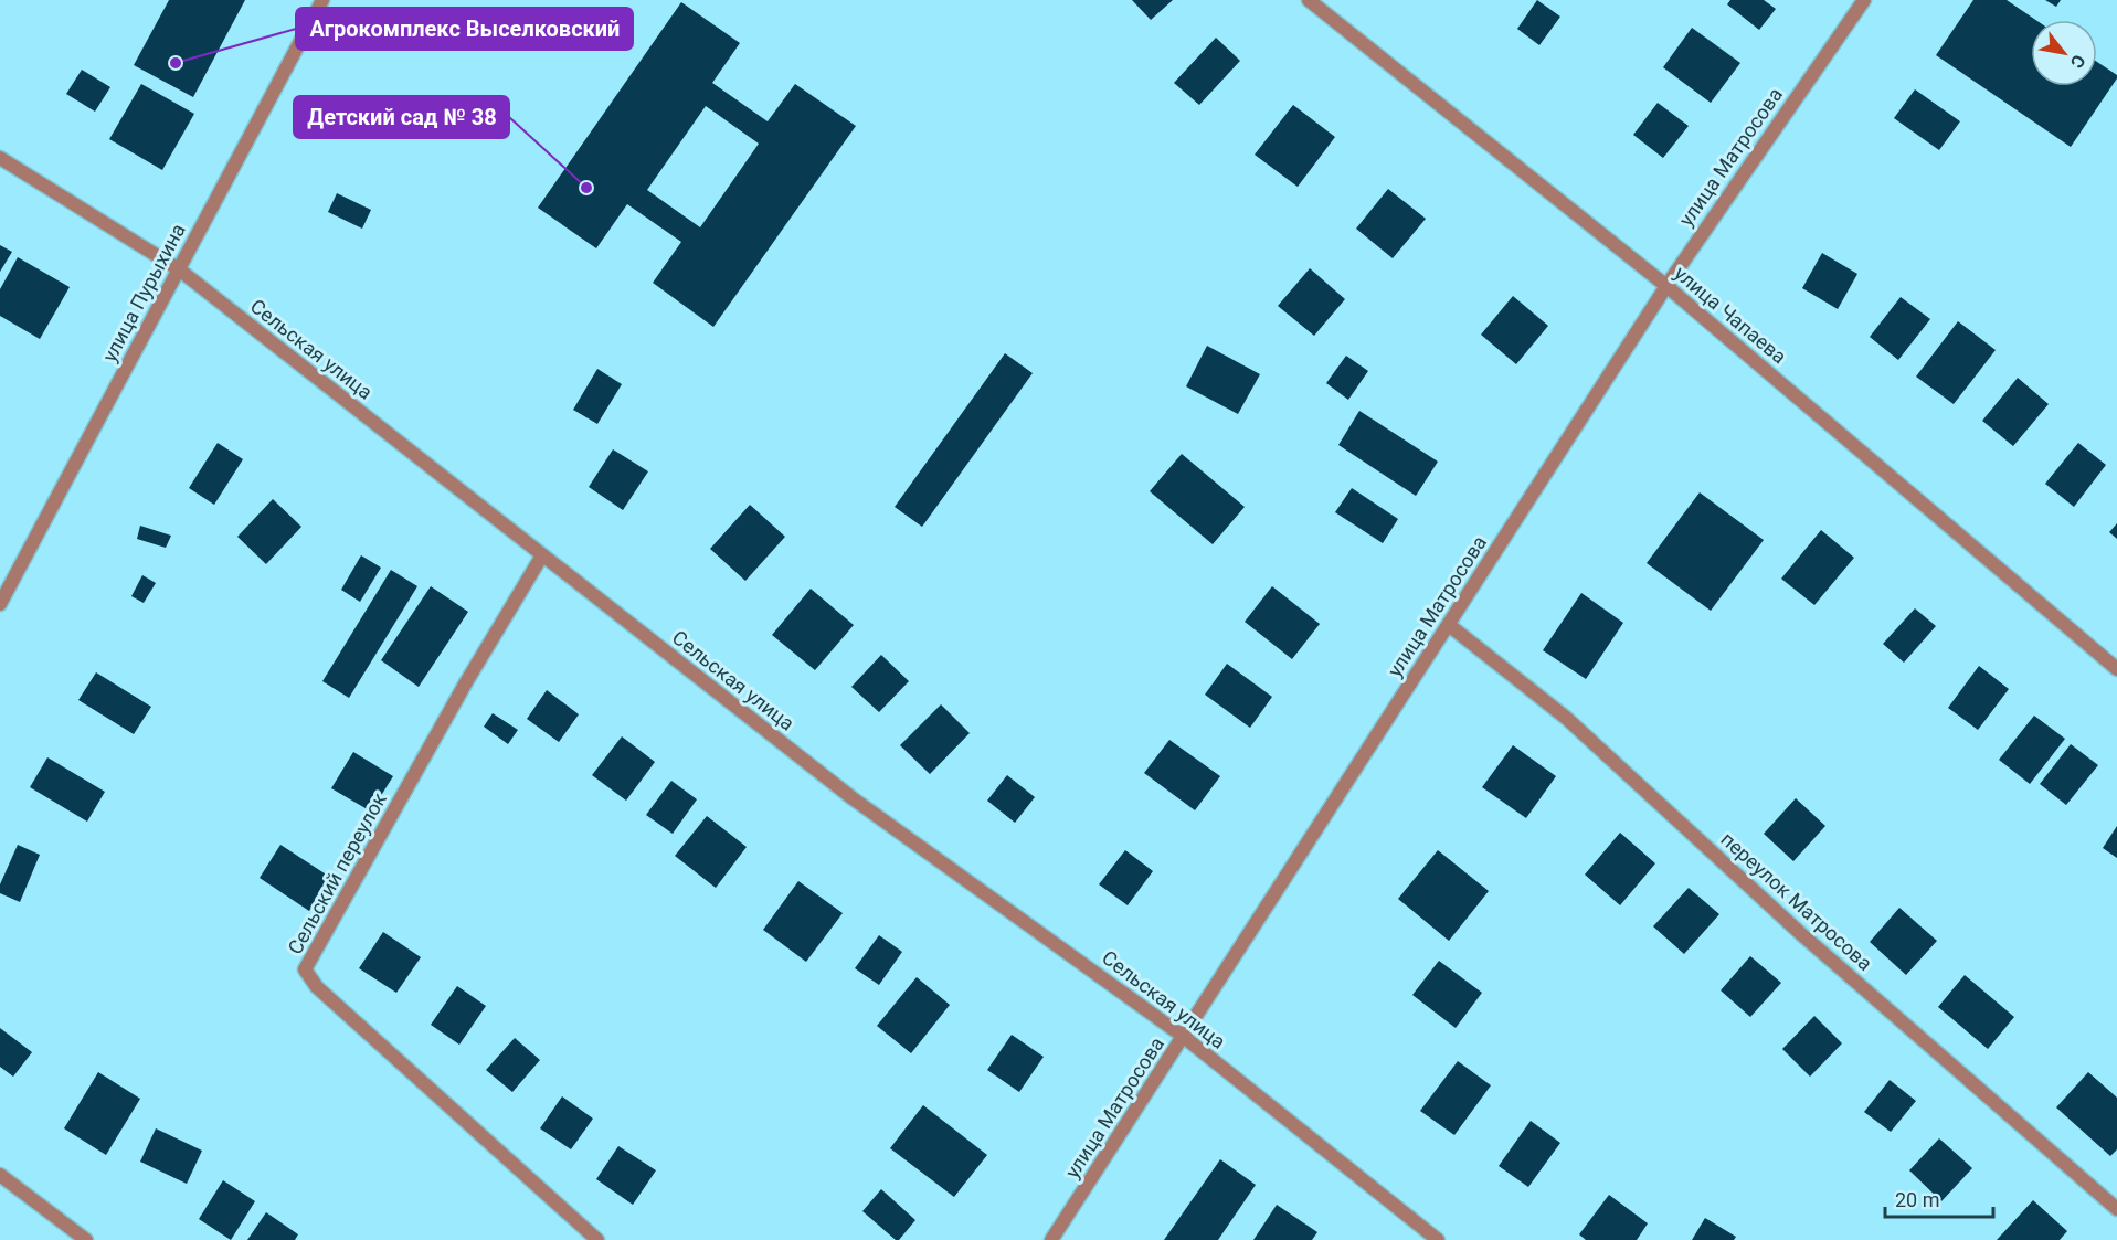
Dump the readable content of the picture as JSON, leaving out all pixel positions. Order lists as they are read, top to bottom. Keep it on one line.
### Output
{"streets":{"street":["улица Матросова","улица Пурыхина","улица Чапаева","Сельская улица","Сельский переулок","переулок Матросова"]},"crossings":[["улица Матросова","улица Чапаева"],["улица Матросова","Сельская улица"],["улица Матросова","переулок Матросова"],["улица Пурыхина","Сельская улица"],["Сельская улица","Сельский переулок"]],"places":["Агрокомплекс Выселковский","Детский сад № 38"],"scale_bar":"20 m","north":"bottom right"}
